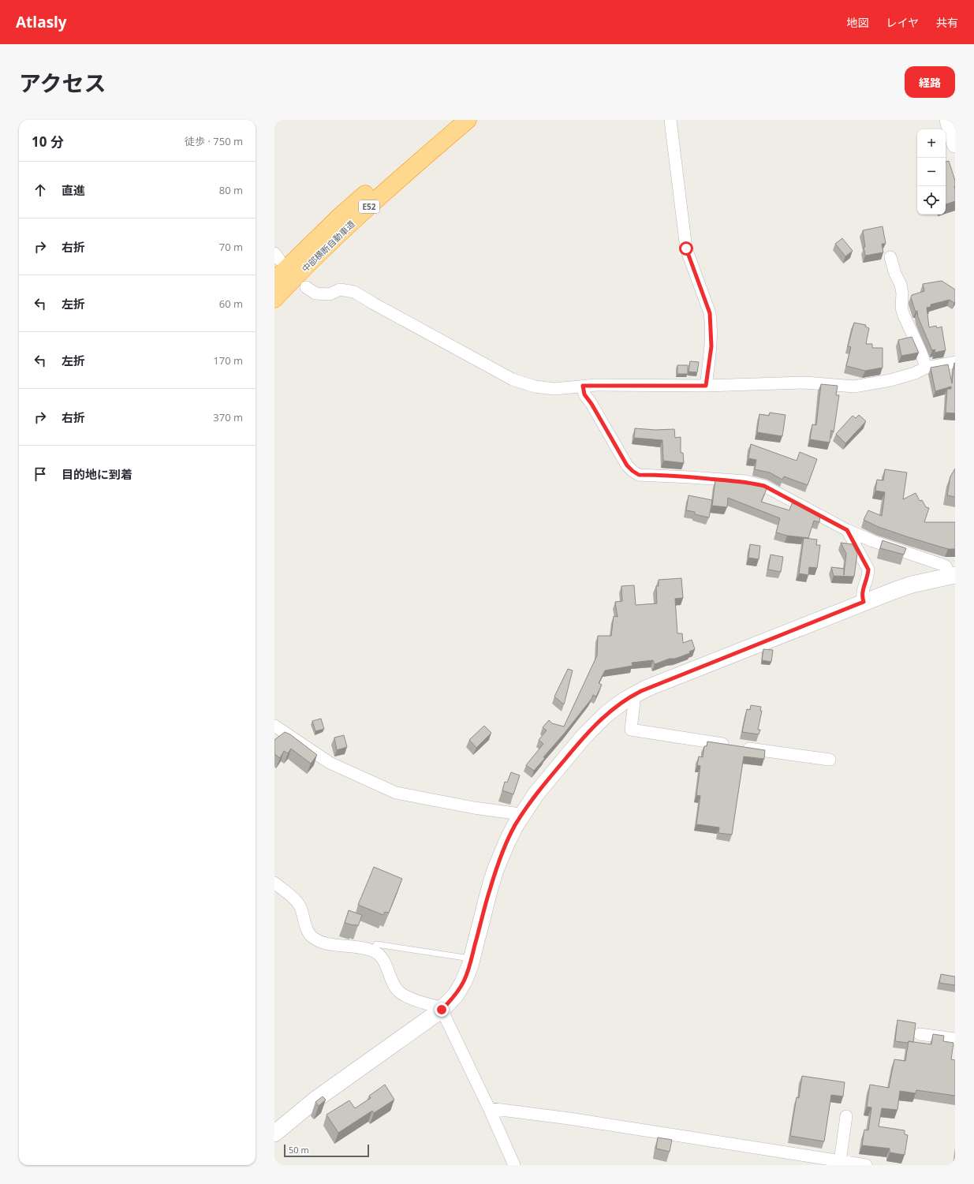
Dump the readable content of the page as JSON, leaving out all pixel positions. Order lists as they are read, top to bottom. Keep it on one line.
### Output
{"streets":{"highway":["E52","中部横断自動車道"]},"scale_bar":"50 m","page":{"header":"Atlasly","nav":["地図","レイヤ","共有"],"title":"アクセス","buttons":"経路","heading":["10 分","徒歩 · 750 m"],"map_buttons":["+","−"],"list":[["直進","80 m"],["右折","70 m"],["左折","60 m"],["左折","170 m"],["右折","370 m"],"目的地に到着"],"scale":"50 m"}}
